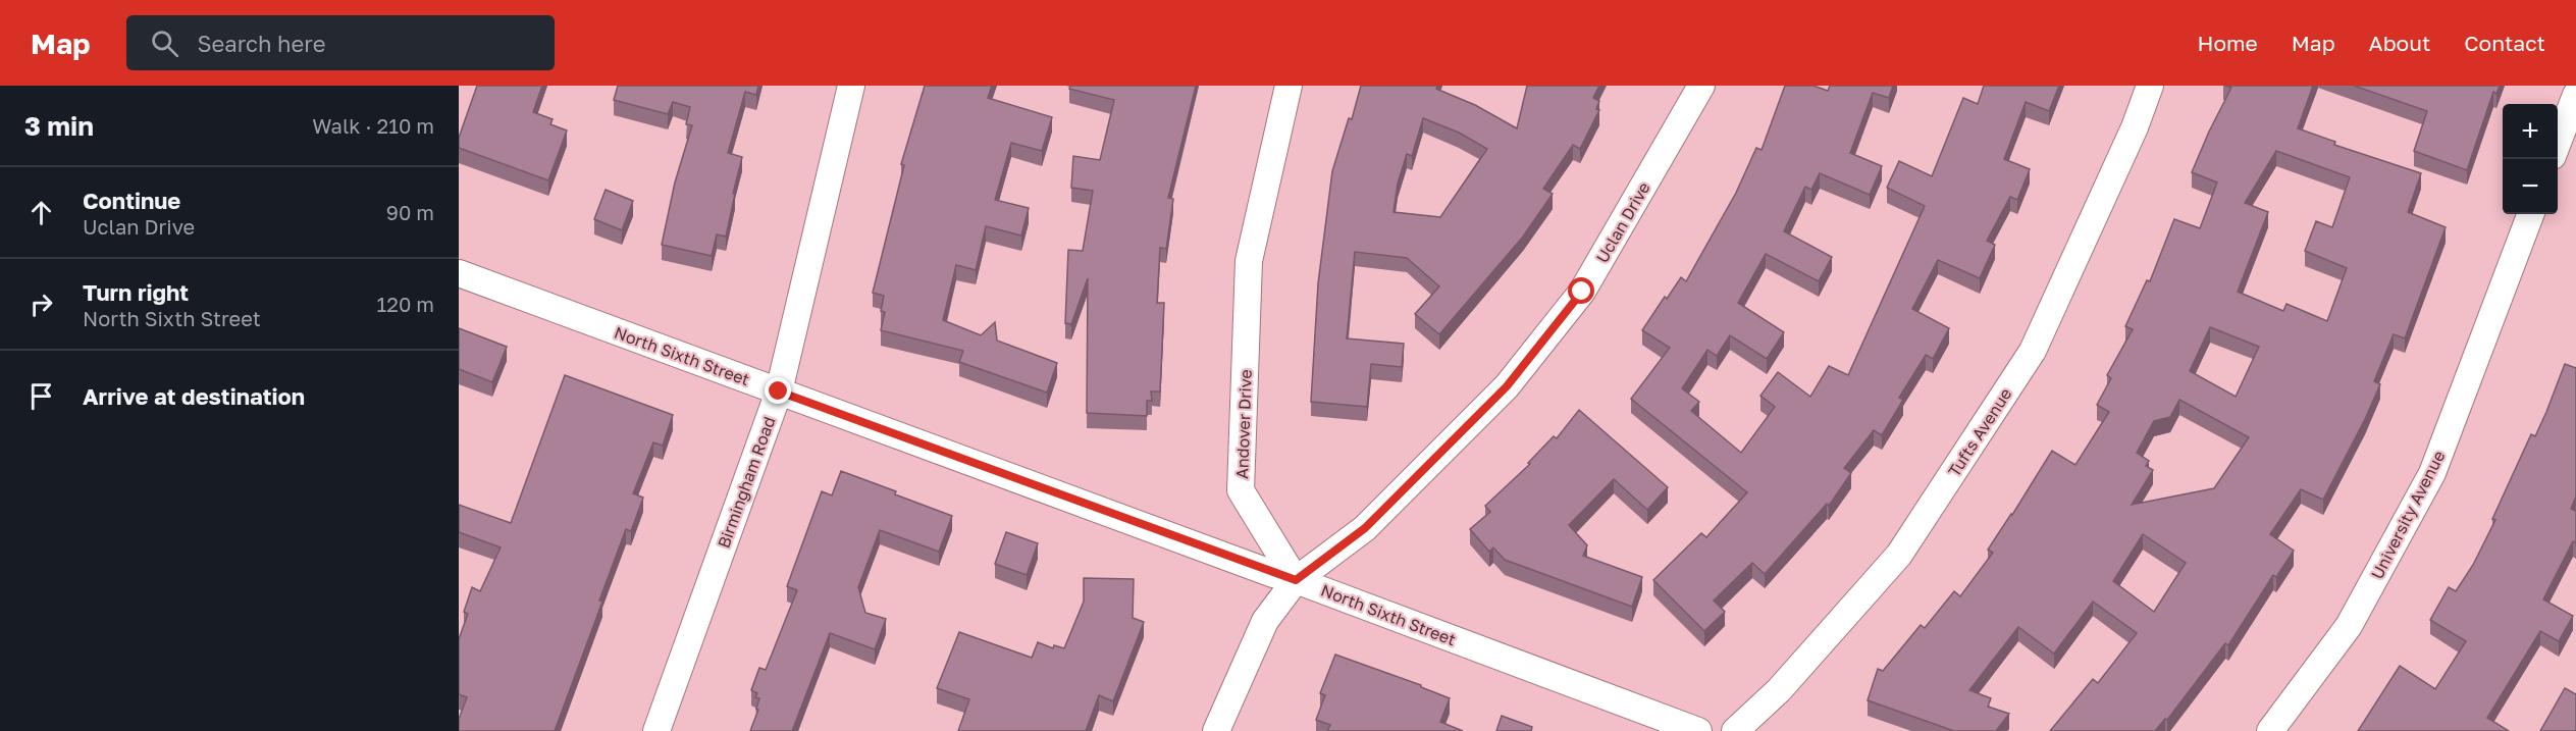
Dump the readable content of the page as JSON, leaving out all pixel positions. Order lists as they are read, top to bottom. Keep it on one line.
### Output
{"streets":{"street":["Uclan Drive","North Sixth Street","Andover Drive","Tufts Avenue","Birmingham Road","University Avenue"]},"crossings":[["Uclan Drive","North Sixth Street"],["Uclan Drive","Andover Drive"],["North Sixth Street","Andover Drive"],["North Sixth Street","Birmingham Road"]],"page":{"header":"Map","search":"Search here","nav":["Home","Map","About","Contact"],"heading":["3 min","Walk · 210 m"],"map_buttons":["+","−"],"list":[["Continue","Uclan Drive","90 m"],["Turn right","North Sixth Street","120 m"],"Arrive at destination"]}}
